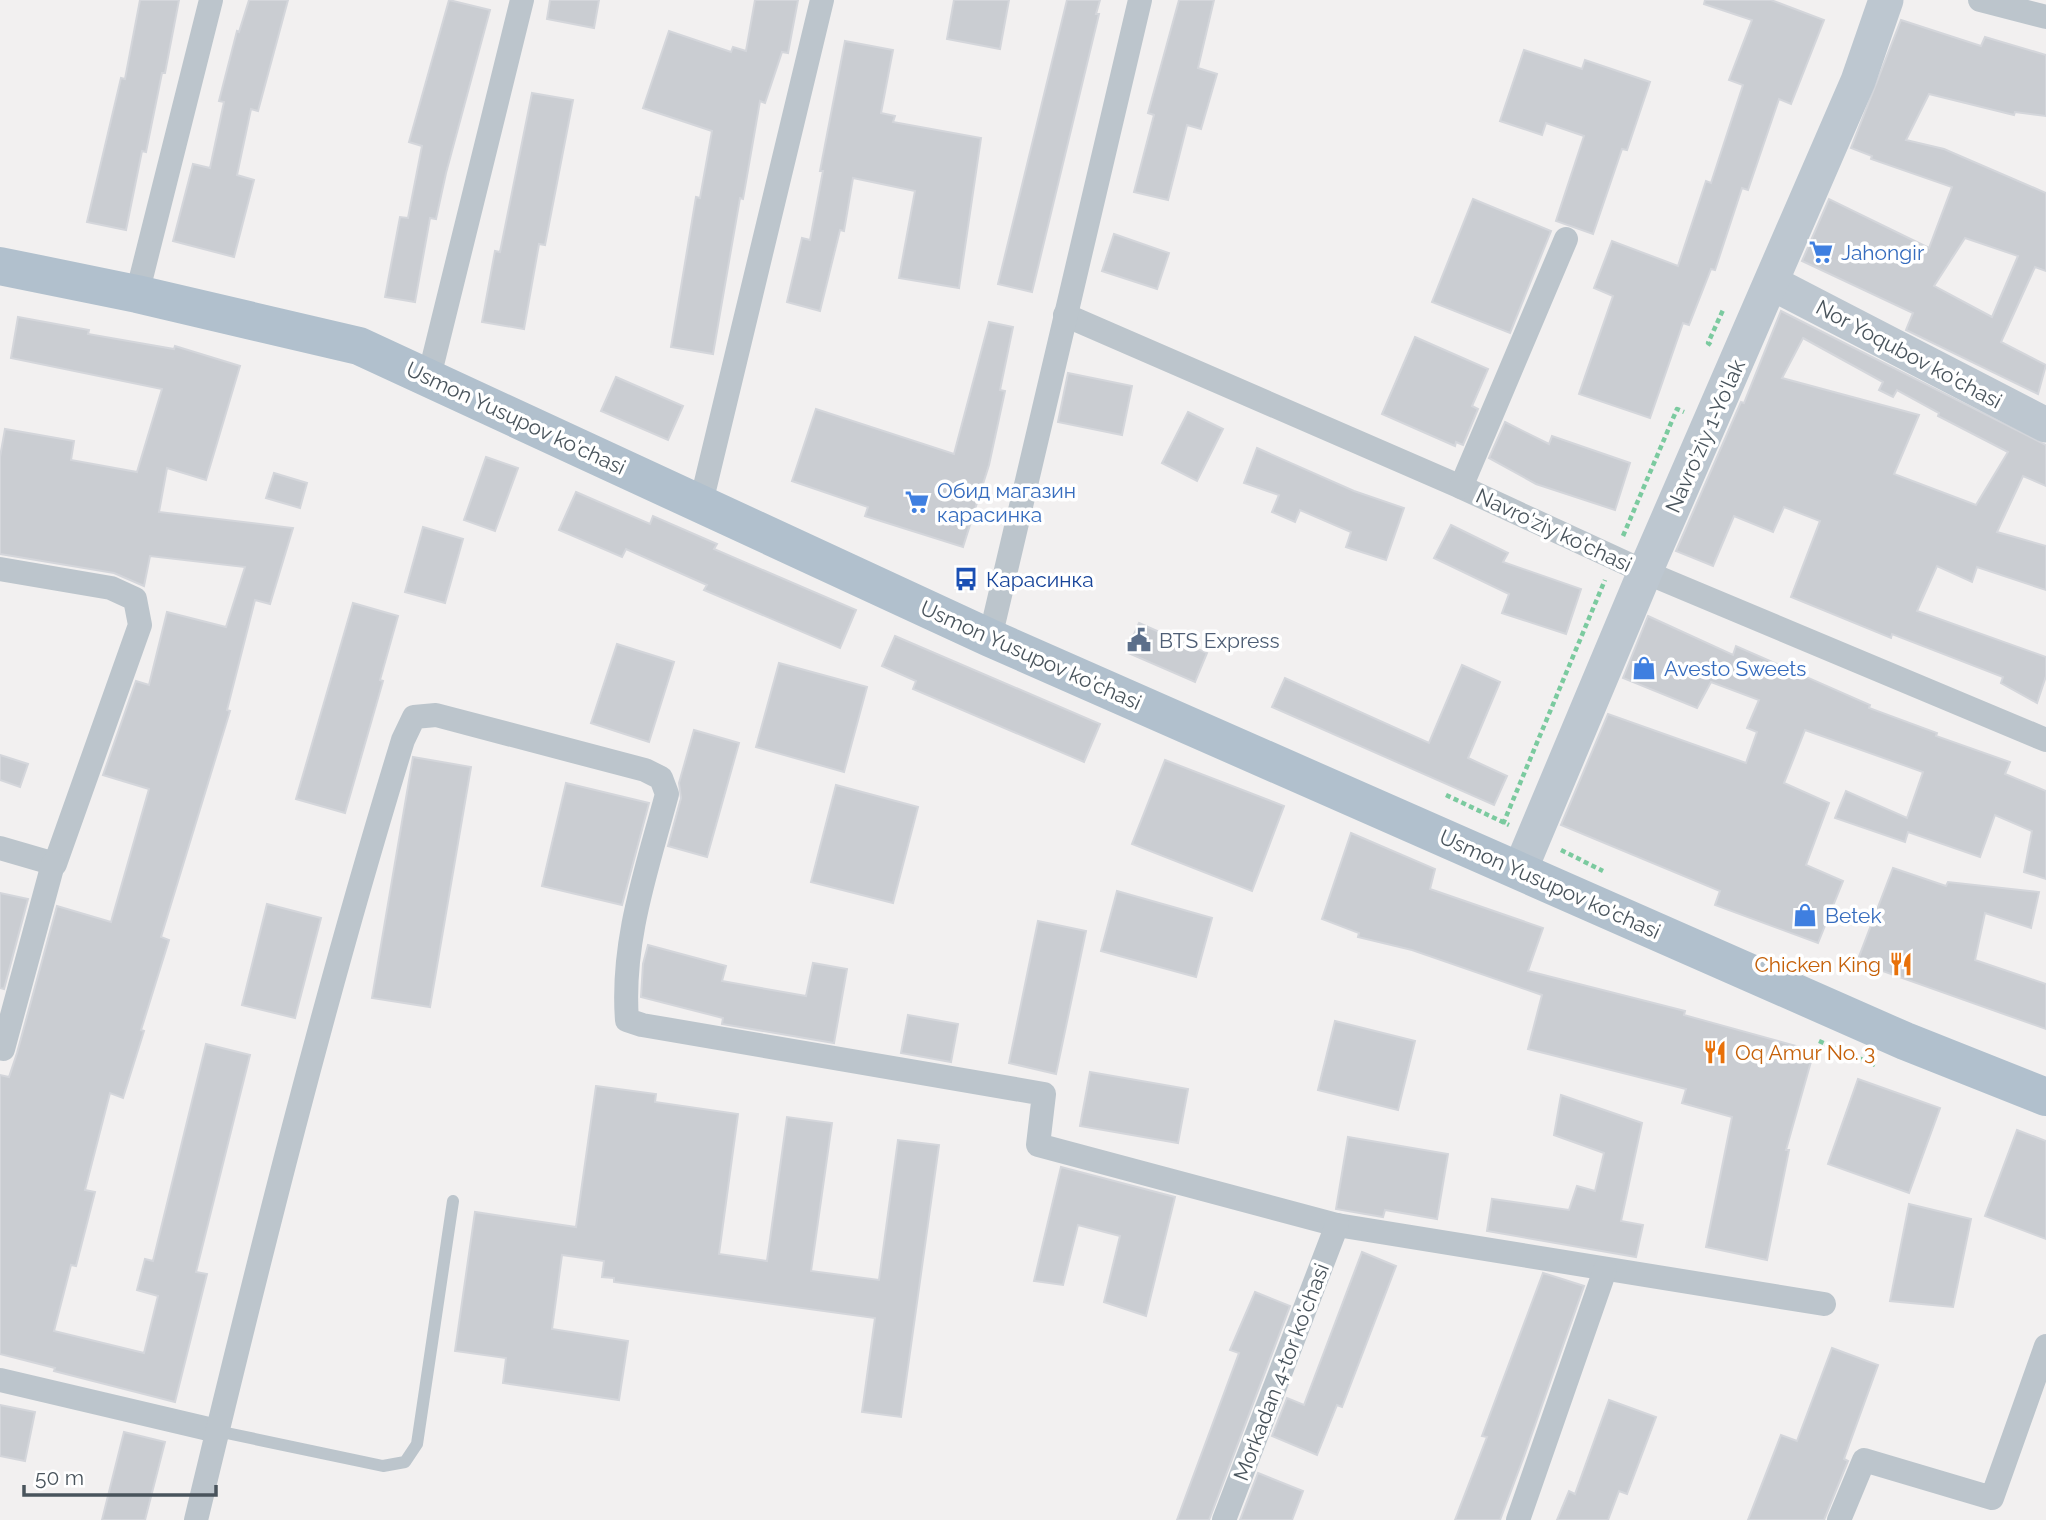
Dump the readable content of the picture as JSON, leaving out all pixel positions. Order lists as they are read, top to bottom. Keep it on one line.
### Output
{"streets":{"main road":["Usmon Yusupov ko'chasi"],"street":["Nor Yoqubov ko'chasi","Navro'ziy 1-Yo'lak","Navro'ziy ko'chasi","Morkadan 4-tor ko'chasi"]},"crossings":[["Nor Yoqubov ko'chasi","Navro'ziy 1-Yo'lak"],["Usmon Yusupov ko'chasi","Navro'ziy 1-Yo'lak"],["Navro'ziy 1-Yo'lak","Navro'ziy ko'chasi"]],"places":{"supermarket":["Jahongir","Обид магазин карасинка"],"bus stop":["Карасинка"],"public building":["BTS Express"],"shop":["Avesto Sweets","Betek"],"restaurant":["Chicken King","Oq Amur No. 3"]},"scale_bar":"50 m"}
